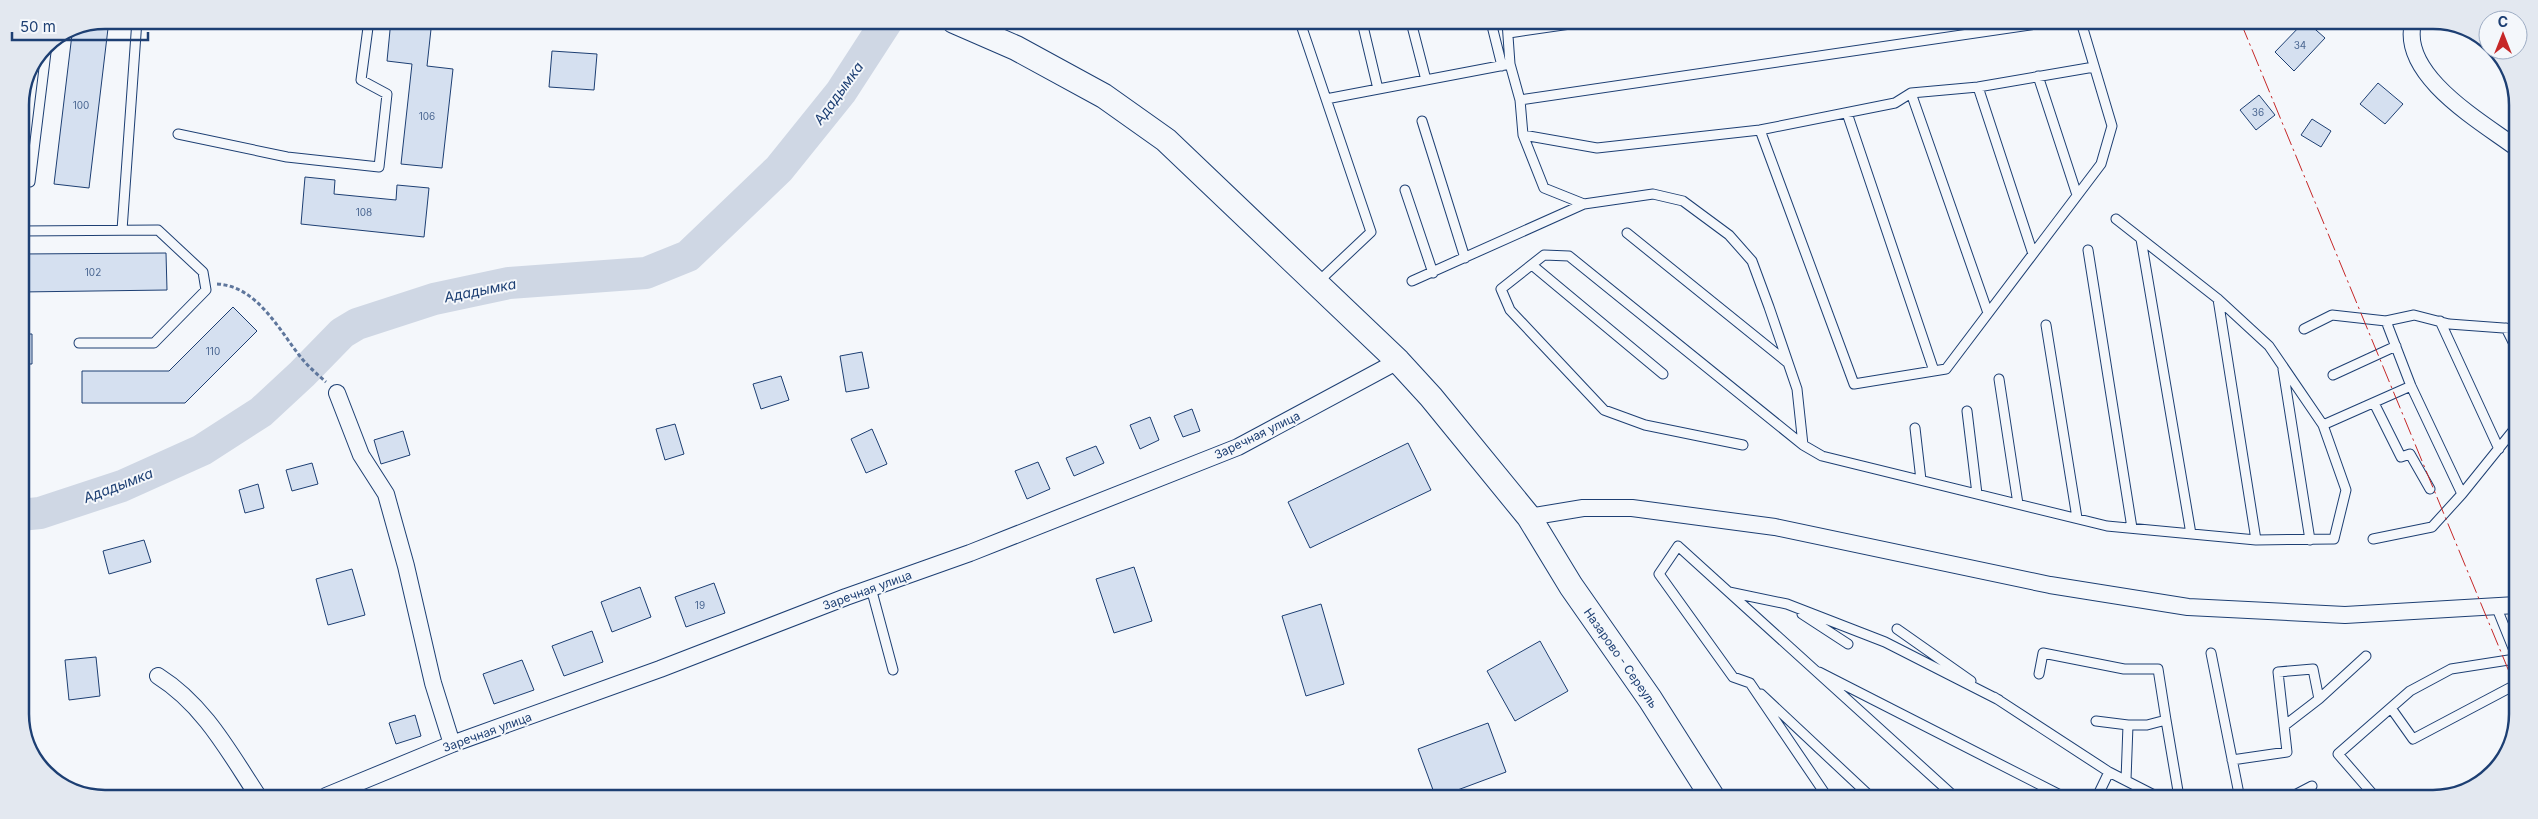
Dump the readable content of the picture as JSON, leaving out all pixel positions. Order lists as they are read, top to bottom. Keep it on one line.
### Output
{"streets":{"street":["Заречная улица","Назарово - Сереуль"]},"crossings":[["Заречная улица","Назарово - Сереуль"]],"water":["Ададымка"],"house_numbers":["34","100","36","106","108","102","110","19"],"scale_bar":"50 m","north":"top"}
